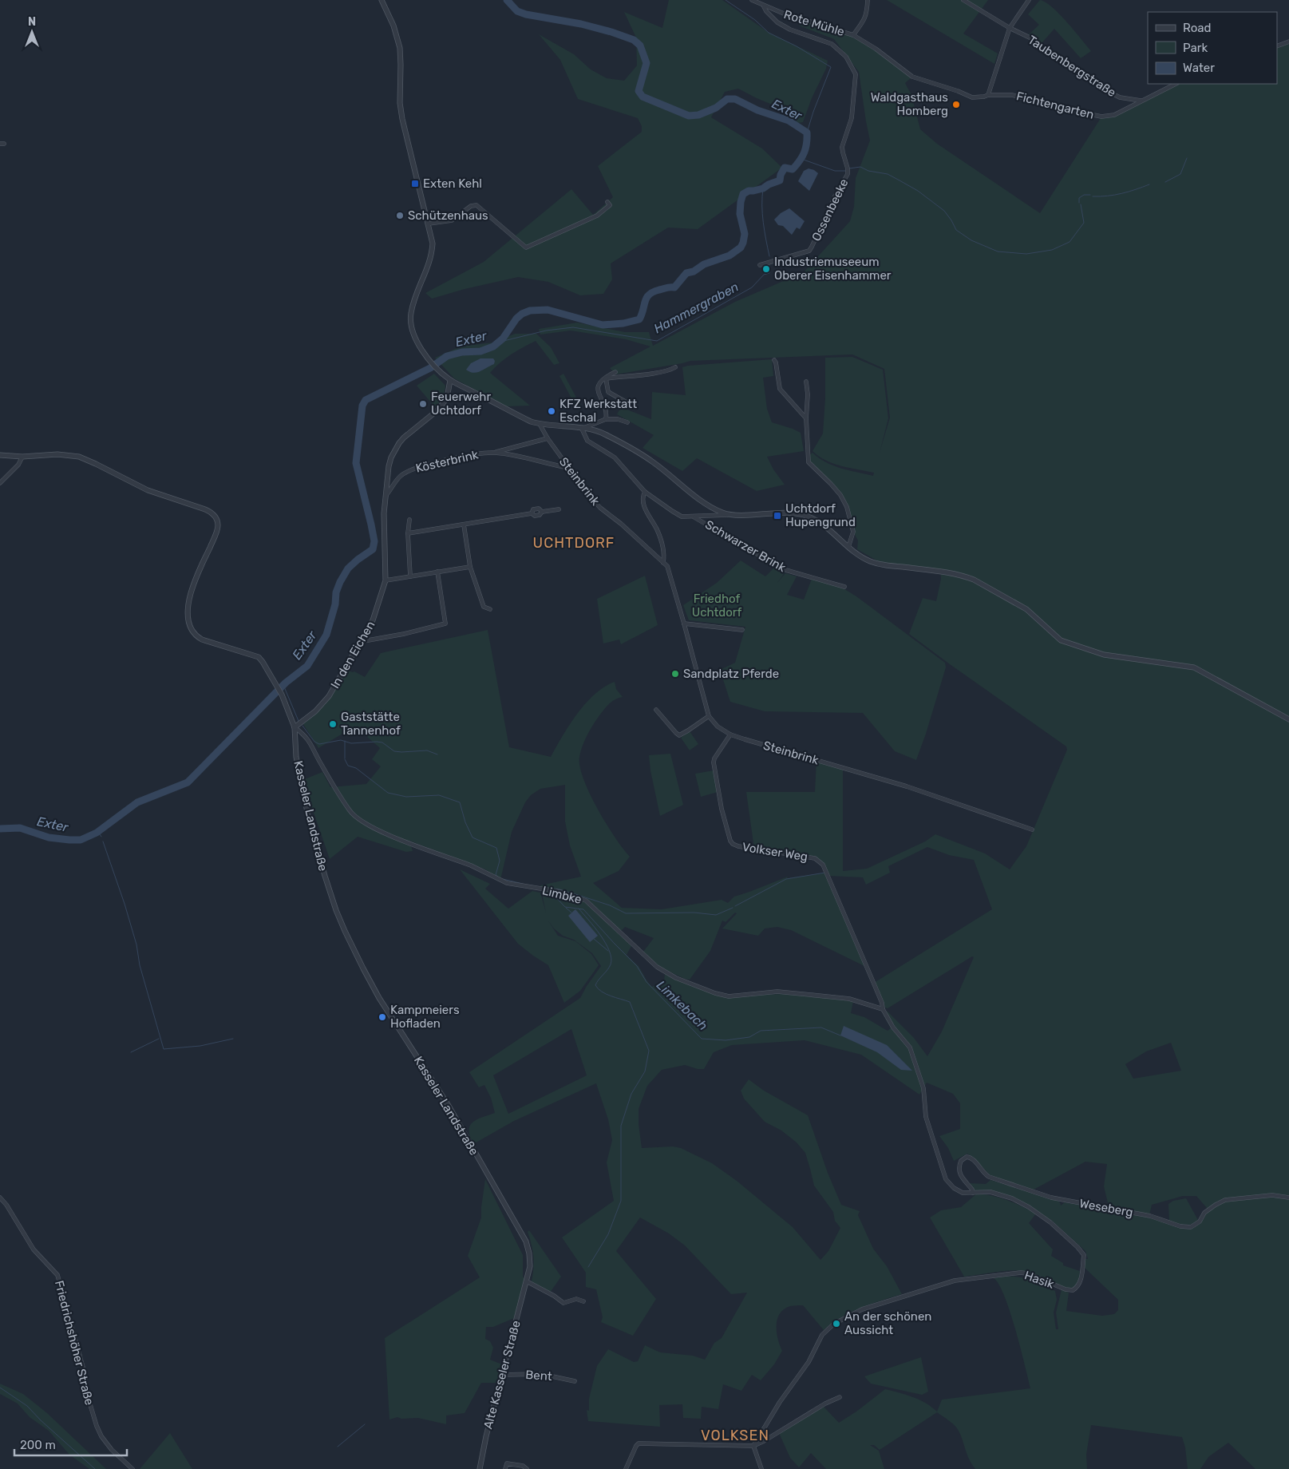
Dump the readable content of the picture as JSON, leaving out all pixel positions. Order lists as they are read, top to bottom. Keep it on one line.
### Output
{"streets":{"street":["Rote Mühle","Taubenbergstraße","Fichtengarten","Ossenbeeke","Kösterbrink","Steinbrink","Schwarzer Brink","In den Eichen","Kasseler Landstraße","Volkser Weg","Limbke","Weseberg","Hasik","Friedrichshöher Straße","Alte Kasseler Straße","Bent"]},"crossings":[["Rote Mühle","Fichtengarten"],["Rote Mühle","Ossenbeeke"],["Taubenbergstraße","Fichtengarten"],["Kösterbrink","Steinbrink"],["Kösterbrink","In den Eichen"],["Steinbrink","Schwarzer Brink"],["Steinbrink","Volkser Weg"],["In den Eichen","Kasseler Landstraße"],["In den Eichen","Limbke"],["Kasseler Landstraße","Limbke"],["Kasseler Landstraße","Alte Kasseler Straße"],["Volkser Weg","Limbke"],["Weseberg","Hasik"],["Alte Kasseler Straße","Bent"]],"districts":["UCHTDORF","VOLKSEN"],"water":["Exter","Hammergraben","Limkebach"],"parks":["Friedhof Uchtdorf"],"places":{"other":["Waldgasthaus Homberg","Schützenhaus","Industriemuseeum Oberer Eisenhammer","Feuerwehr Uchtdorf","KFZ Werkstatt Eschal","Sandplatz Pferde","Gaststätte Tannenhof","Kampmeiers Hofladen","An der schönen Aussicht"],"transit":["Exten Kehl","Uchtdorf Hupengrund"]},"legend":["Road","Park","Water"],"scale_bar":"200 m","north":"top"}
